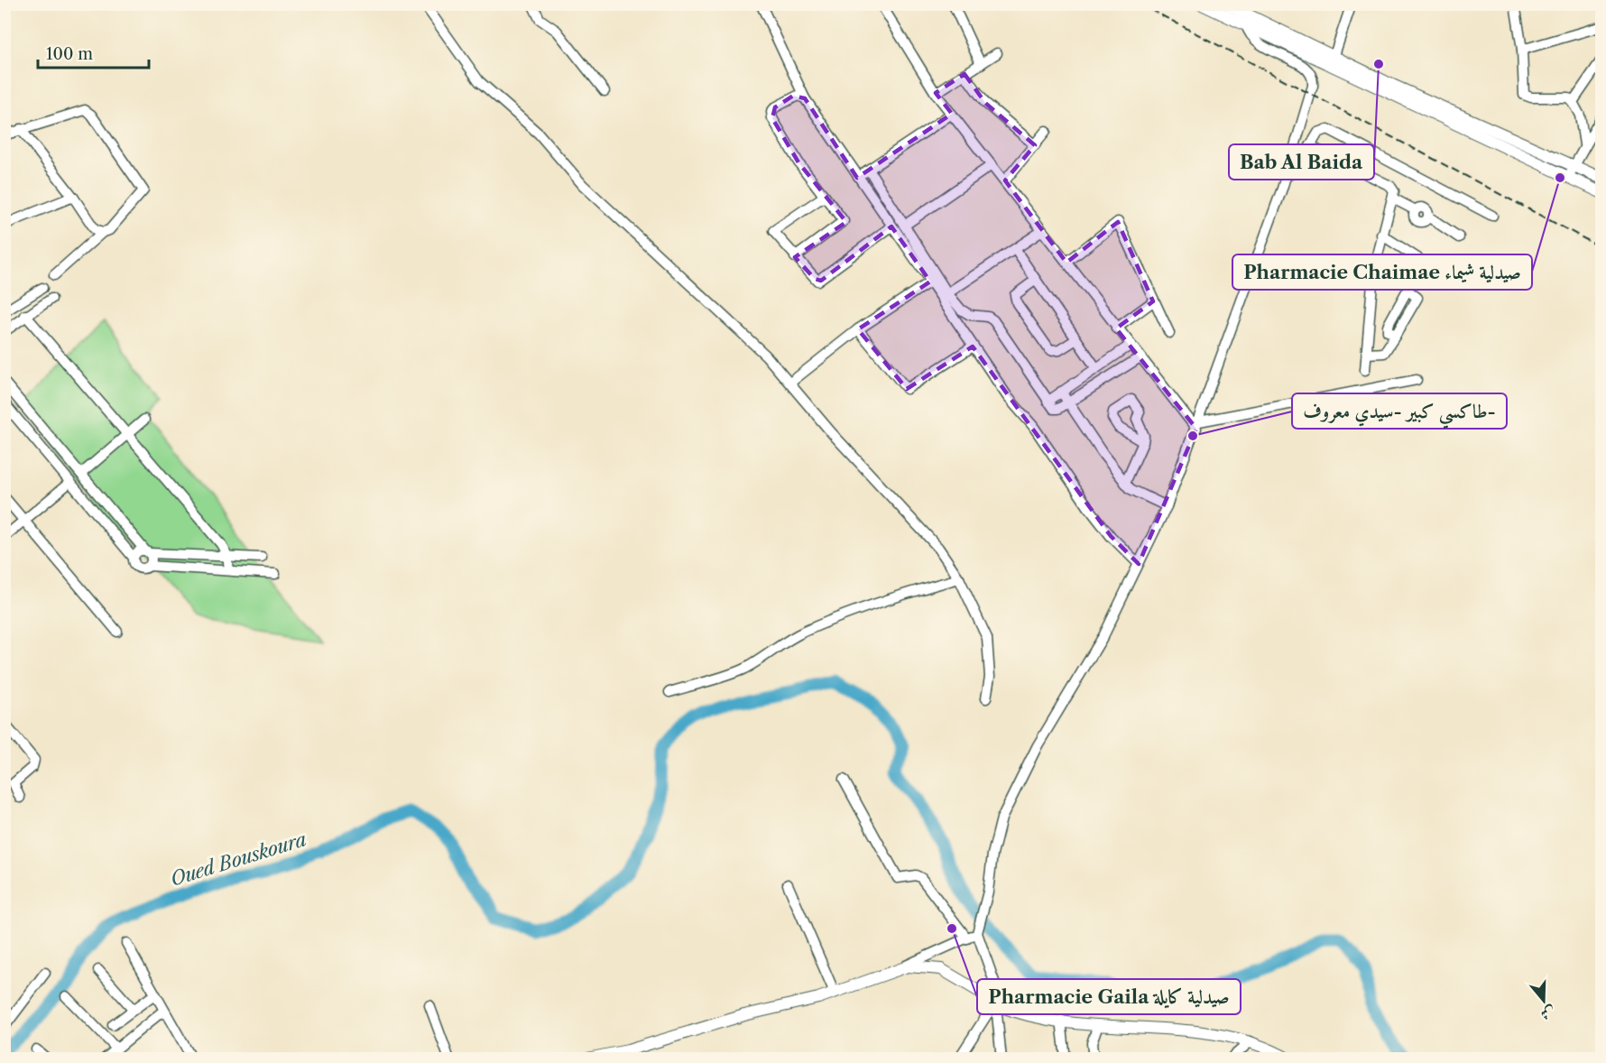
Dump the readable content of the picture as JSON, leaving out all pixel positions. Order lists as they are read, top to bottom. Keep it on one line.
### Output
{"water":["Oued Bouskoura"],"places":["Bab Al Baida","Pharmacie Chaimae صيدلية شيماء","طاكسي كبير -سيدي معروف-","Pharmacie Gaila صيدلية كايلة"],"scale_bar":"100 m","north":"bottom"}
